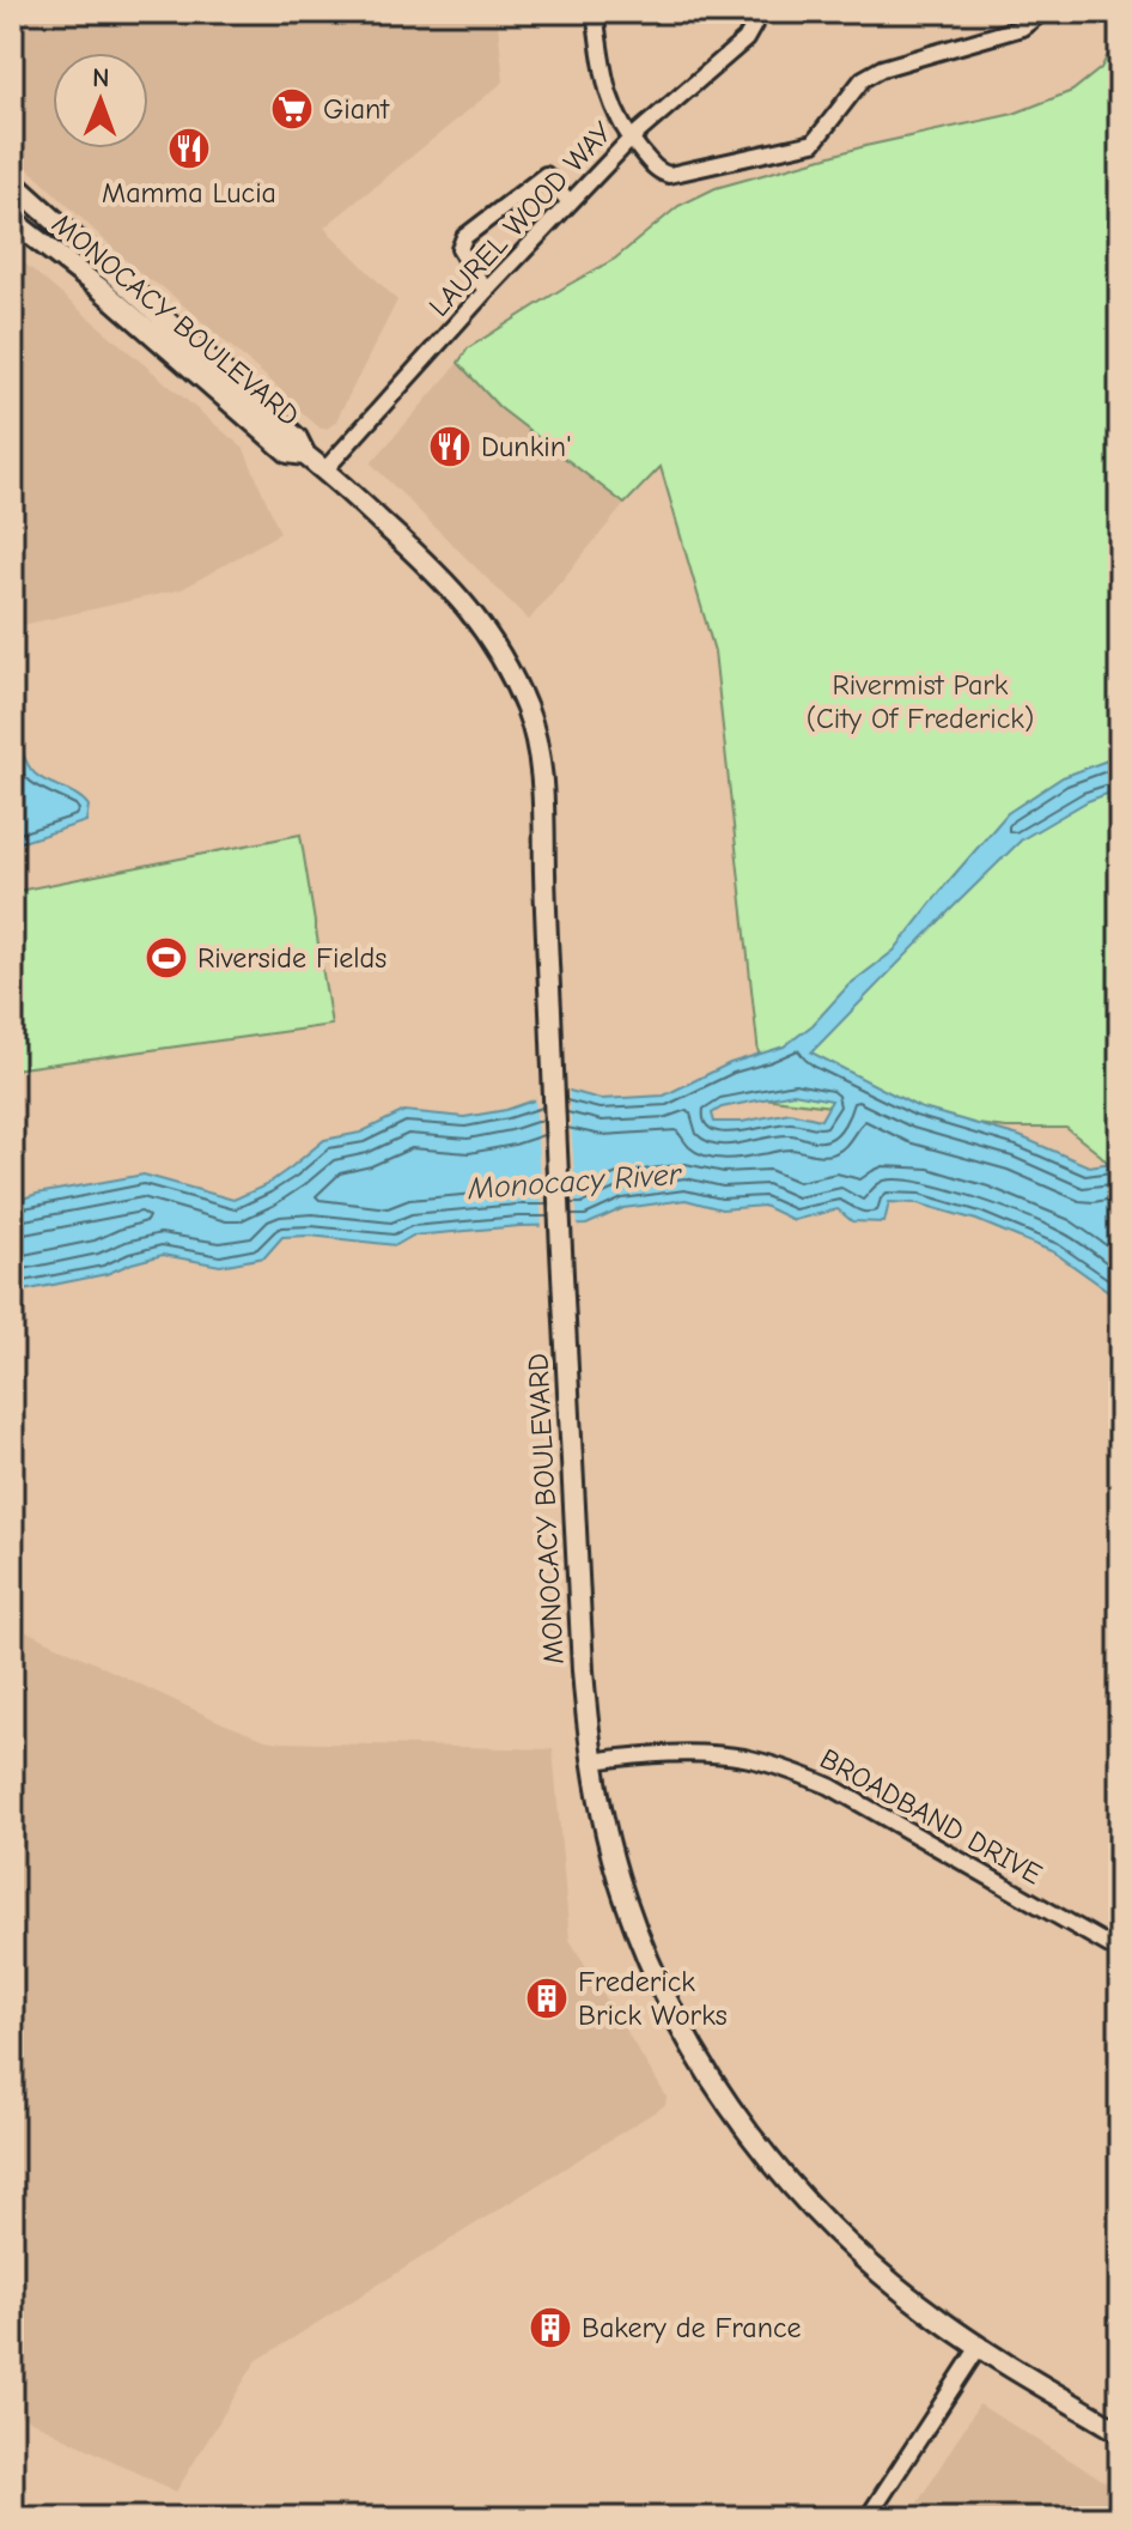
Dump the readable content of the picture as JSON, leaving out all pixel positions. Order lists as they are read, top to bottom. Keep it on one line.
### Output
{"streets":{"main road":["MONOCACY BOULEVARD"],"street":["LAUREL WOOD WAY","BROADBAND DRIVE"]},"crossings":[["LAUREL WOOD WAY","MONOCACY BOULEVARD"],["MONOCACY BOULEVARD","BROADBAND DRIVE"]],"water":["Monocacy River"],"parks":["Rivermist Park (City Of Frederick)"],"places":{"supermarket":["Giant"],"restaurant":["Mamma Lucia","Dunkin'"],"sports":["Riverside Fields"],"building":["Frederick Brick Works","Bakery de France"]},"north":"top"}
